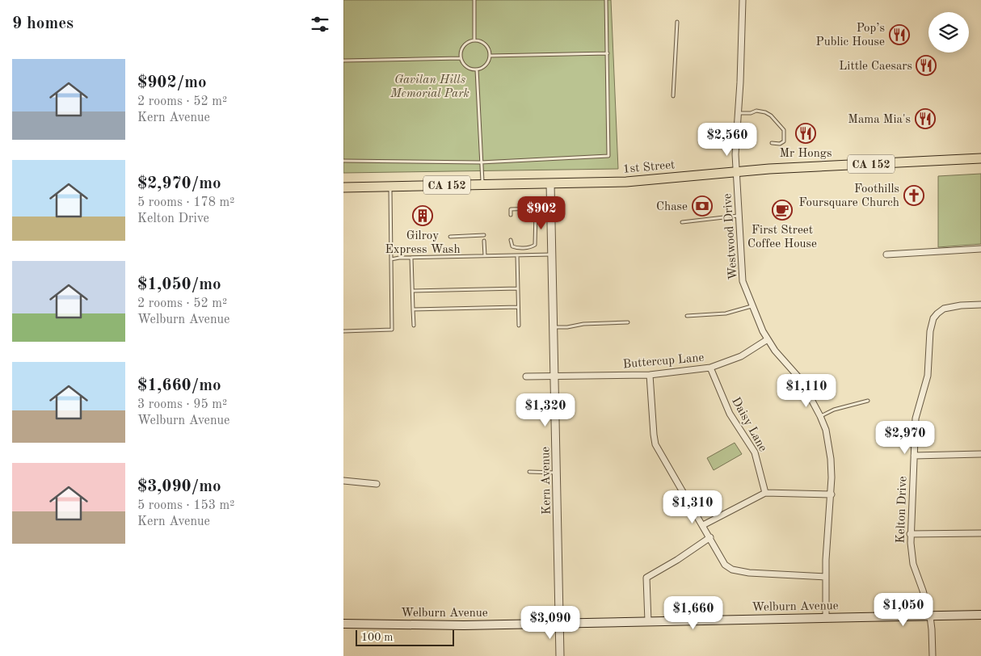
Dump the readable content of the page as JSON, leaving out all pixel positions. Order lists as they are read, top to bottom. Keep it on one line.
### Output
{"streets":{"main road":["CA 152","1st Street","Welburn Avenue"],"street":["Westwood Drive","Buttercup Lane","Daisy Lane","Kern Avenue","Kelton Drive"]},"crossings":[["1st Street","Westwood Drive"],["1st Street","Kern Avenue"],["Westwood Drive","Buttercup Lane"],["Westwood Drive","Welburn Avenue"],["Buttercup Lane","Daisy Lane"],["Buttercup Lane","Kern Avenue"],["Kern Avenue","Welburn Avenue"],["Kelton Drive","Welburn Avenue"]],"parks":["Gavilan Hills Memorial Park"],"places":{"restaurant":["Pop’s Public House","Little Caesars","Mama Mia's","Mr Hongs"],"church":["Foothills Foursquare Church"],"bank":["Chase"],"cafe":["First Street Coffee House"],"building":["Gilroy Express Wash"]},"scale_bar":"100 m","page":{"heading":"9 homes","list":[{"name":"$902/mo","note":"2 rooms · 52 m² · Kern Avenue"},{"name":"$2,970/mo","note":"5 rooms · 178 m² · Kelton Drive"},{"name":"$1,050/mo","note":"2 rooms · 52 m² · Welburn Avenue"},{"name":"$1,660/mo","note":"3 rooms · 95 m² · Welburn Avenue"},{"name":"$3,090/mo","note":"5 rooms · 153 m² · Kern Avenue"}],"price":["$2,560","$902","$1,110","$1,320","$2,970","$1,310","$1,050","$1,660","$3,090"],"scale":"100 m"}}
